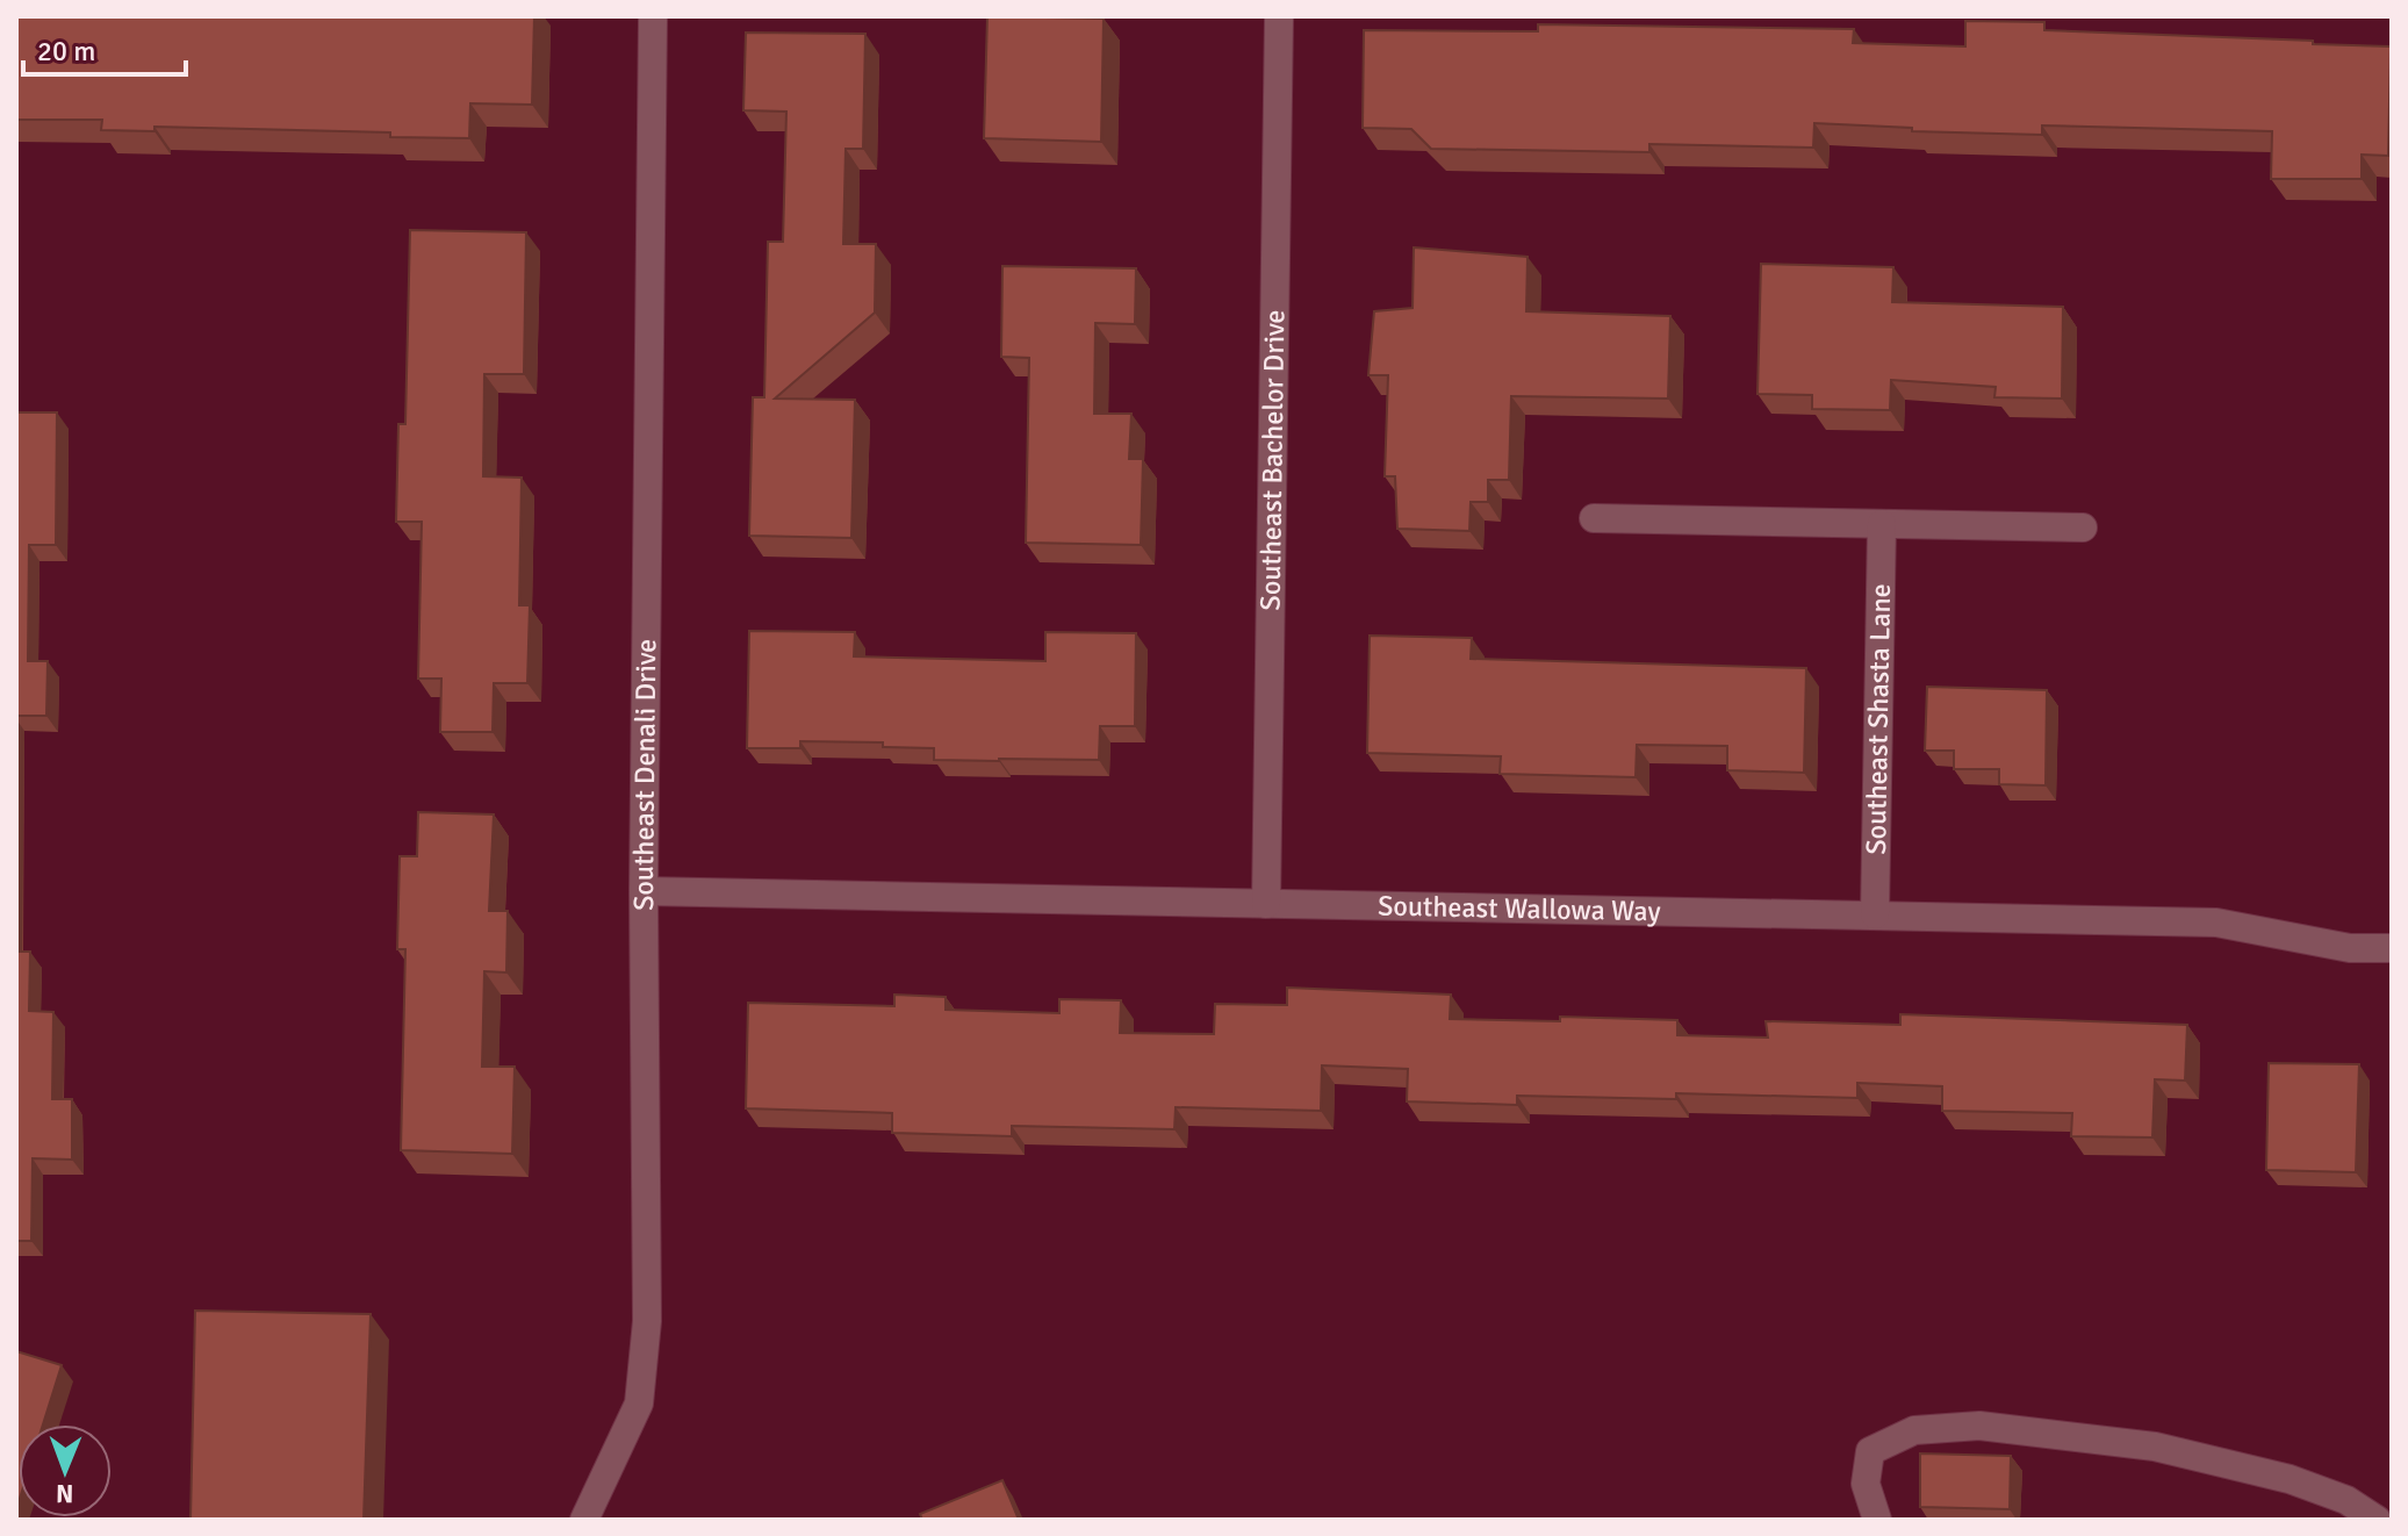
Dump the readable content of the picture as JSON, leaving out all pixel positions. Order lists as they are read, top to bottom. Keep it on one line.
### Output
{"streets":{"street":["Southeast Bachelor Drive","Southeast Shasta Lane","Southeast Denali Drive","Southeast Wallowa Way"]},"crossings":[["Southeast Bachelor Drive","Southeast Wallowa Way"],["Southeast Shasta Lane","Southeast Wallowa Way"],["Southeast Denali Drive","Southeast Wallowa Way"]],"scale_bar":"20 m","north":"bottom"}
